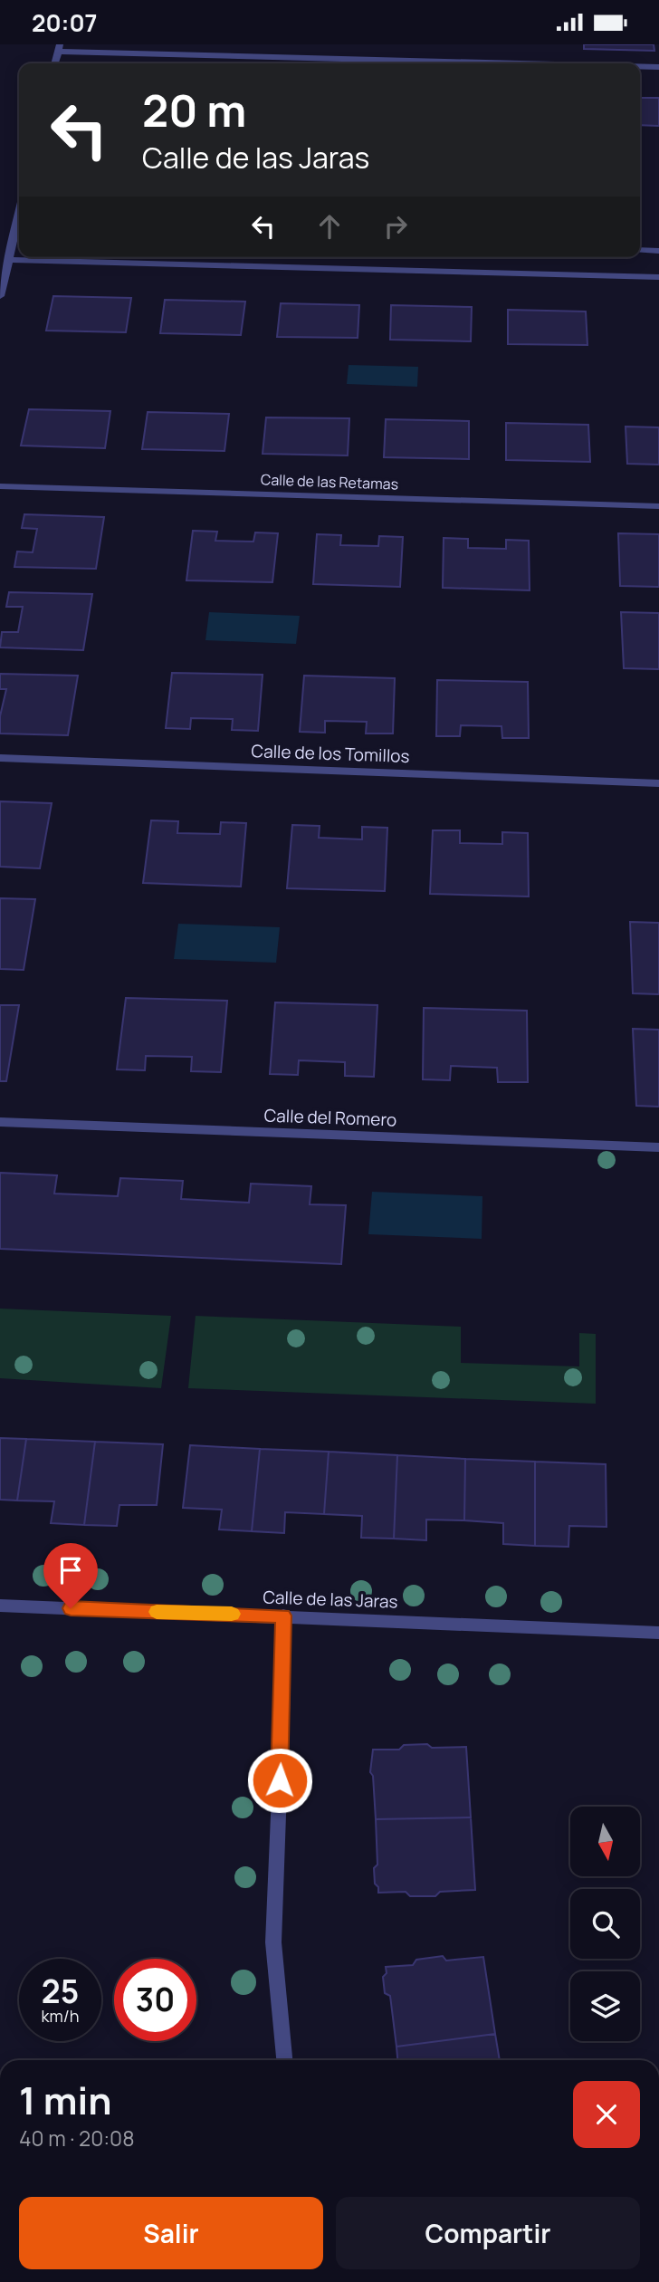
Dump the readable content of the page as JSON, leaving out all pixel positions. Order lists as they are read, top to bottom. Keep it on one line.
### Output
{"streets":{"street":["Calle de las Retamas","Calle de los Tomillos","Calle del Romero","Calle de las Jaras"]},"north":"bottom","page":{"status":"20:07","turn":["20 m","Calle de las Jaras"],"speed":"25 km/h","limit":"30","heading":["1 min","40 m · 20:08"],"buttons":["Salir","Compartir"]}}
